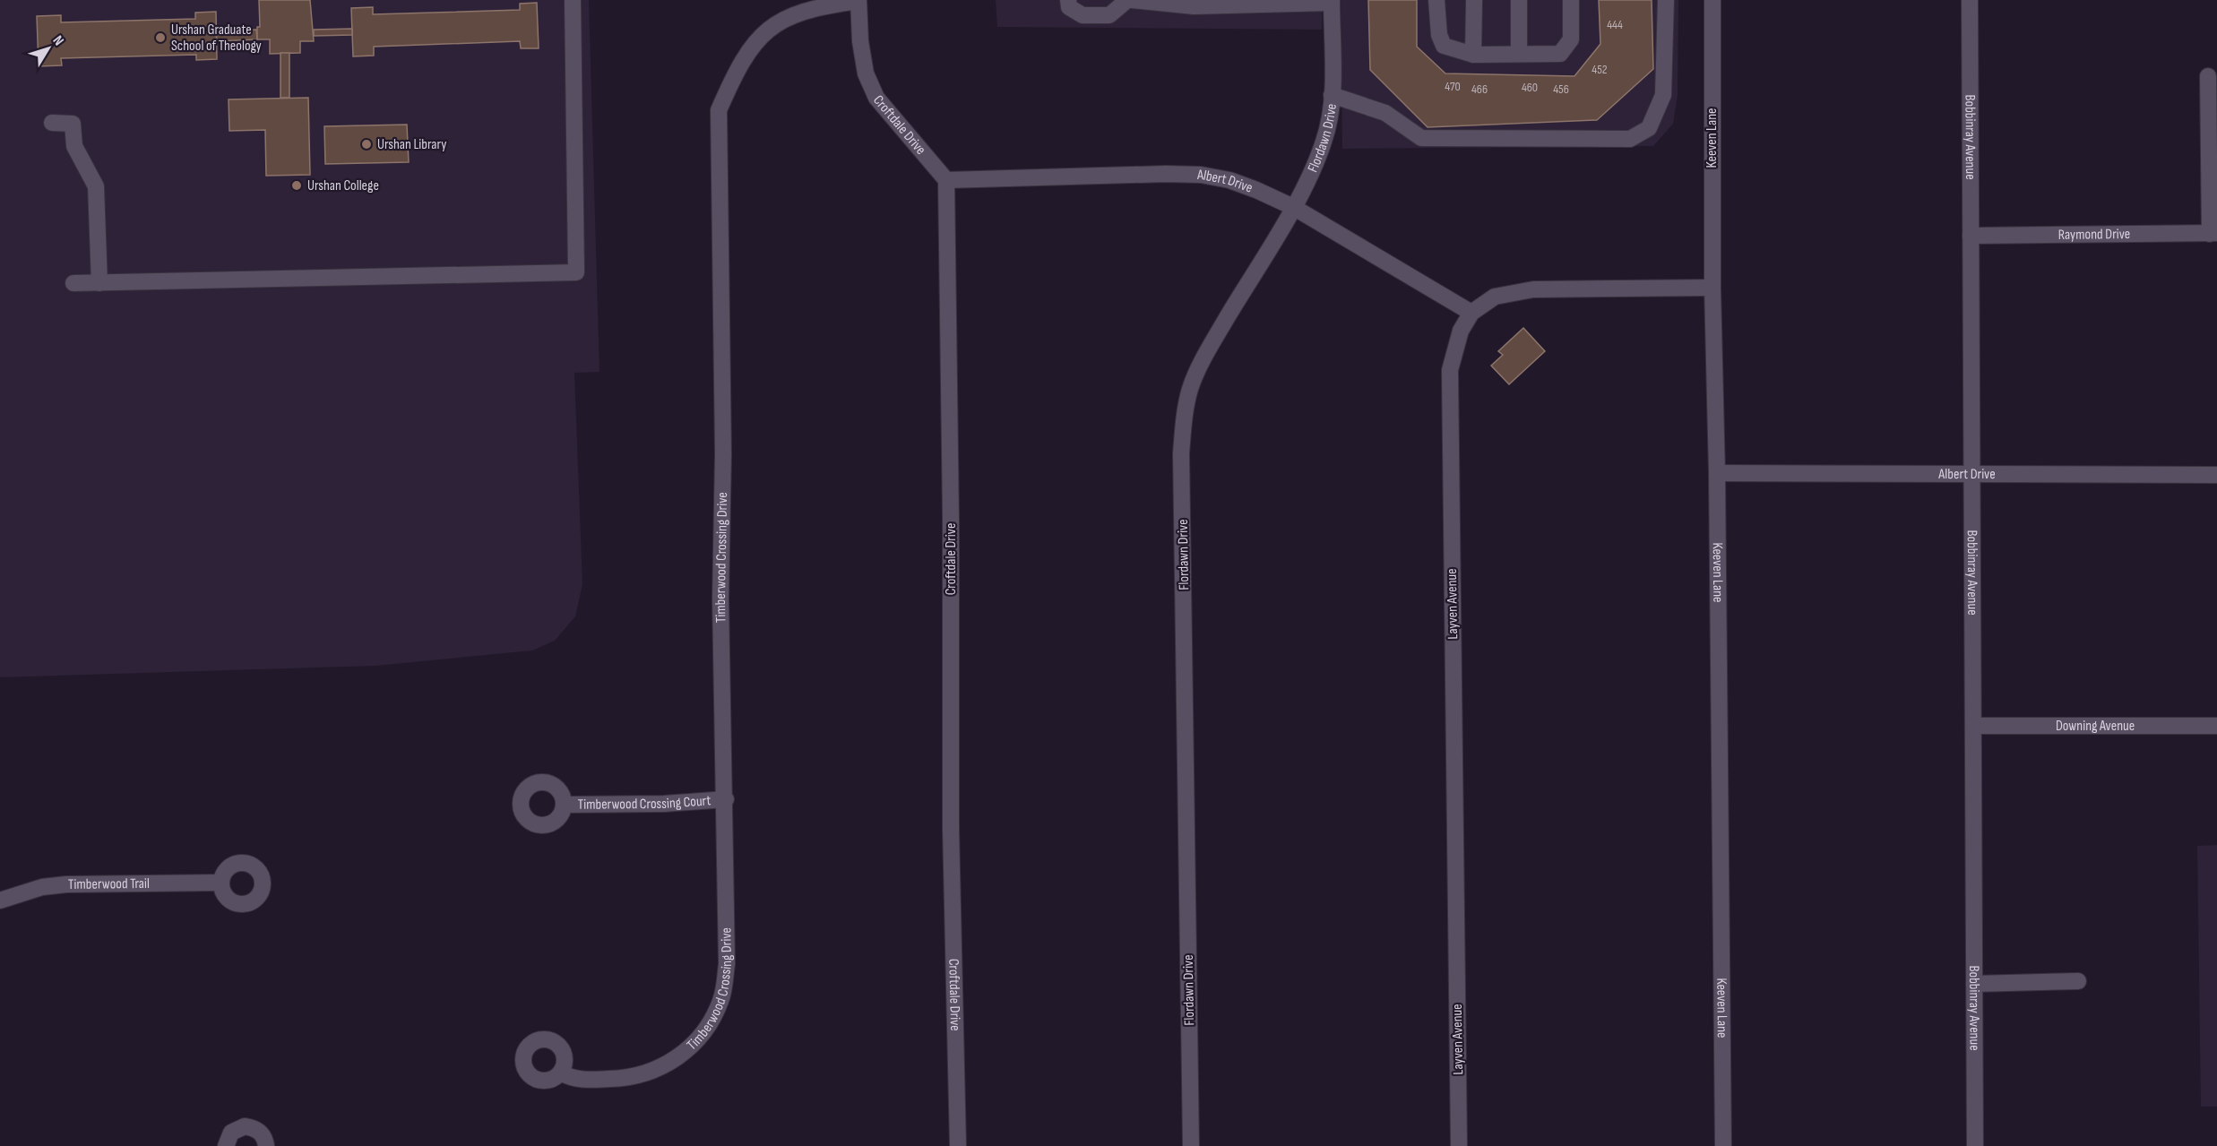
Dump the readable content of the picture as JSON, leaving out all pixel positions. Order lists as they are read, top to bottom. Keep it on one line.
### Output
{"streets":{"street":["Croftdale Drive","Flordawn Drive","Keeven Lane","Bobbinray Avenue","Albert Drive","Raymond Drive","Timberwood Crossing Drive","Layven Avenue","Downing Avenue","Timberwood Crossing Court","Timberwood Trail"]},"crossings":[["Croftdale Drive","Albert Drive"],["Croftdale Drive","Timberwood Crossing Drive"],["Flordawn Drive","Albert Drive"],["Keeven Lane","Albert Drive"],["Keeven Lane","Layven Avenue"],["Bobbinray Avenue","Albert Drive"],["Bobbinray Avenue","Raymond Drive"],["Bobbinray Avenue","Downing Avenue"],["Albert Drive","Layven Avenue"],["Timberwood Crossing Drive","Timberwood Crossing Court"]],"places":["Urshan Graduate School of Theology","Urshan Library","Urshan College"],"house_numbers":["444","452","470","460","466","456"],"north":"top right"}
